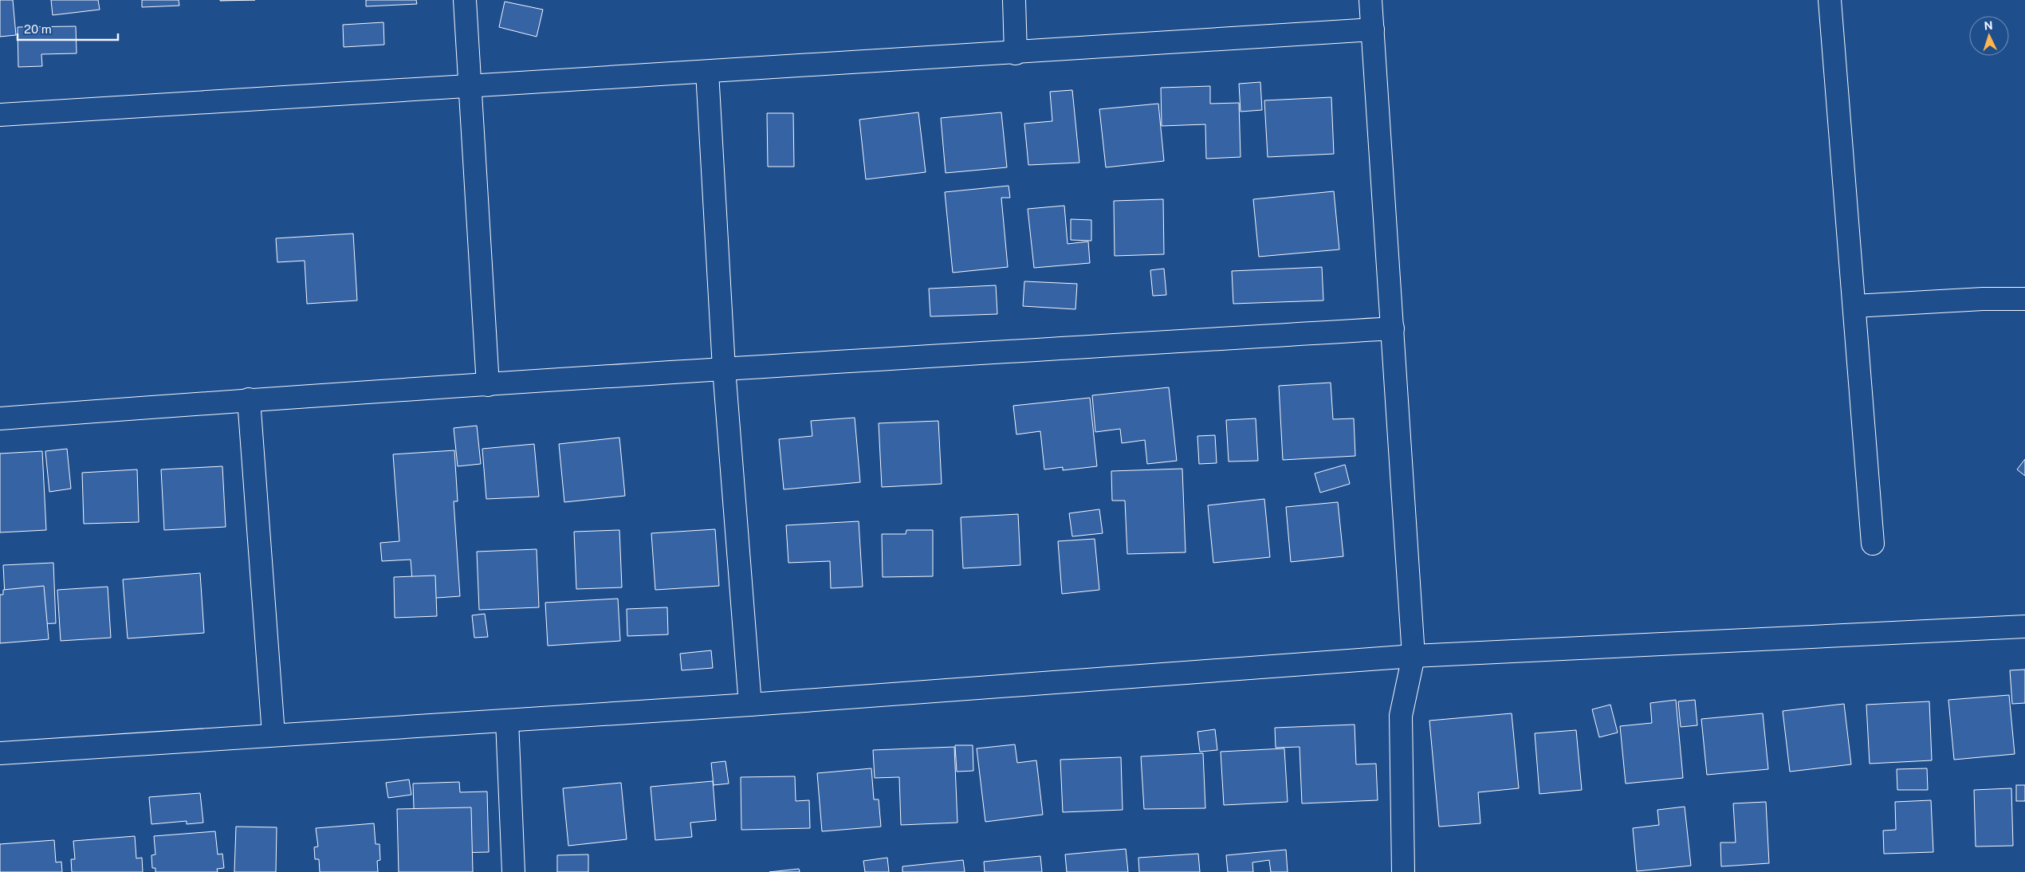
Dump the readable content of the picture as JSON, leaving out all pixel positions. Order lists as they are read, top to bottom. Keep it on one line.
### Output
{"scale_bar":"20 m","north":"top"}
